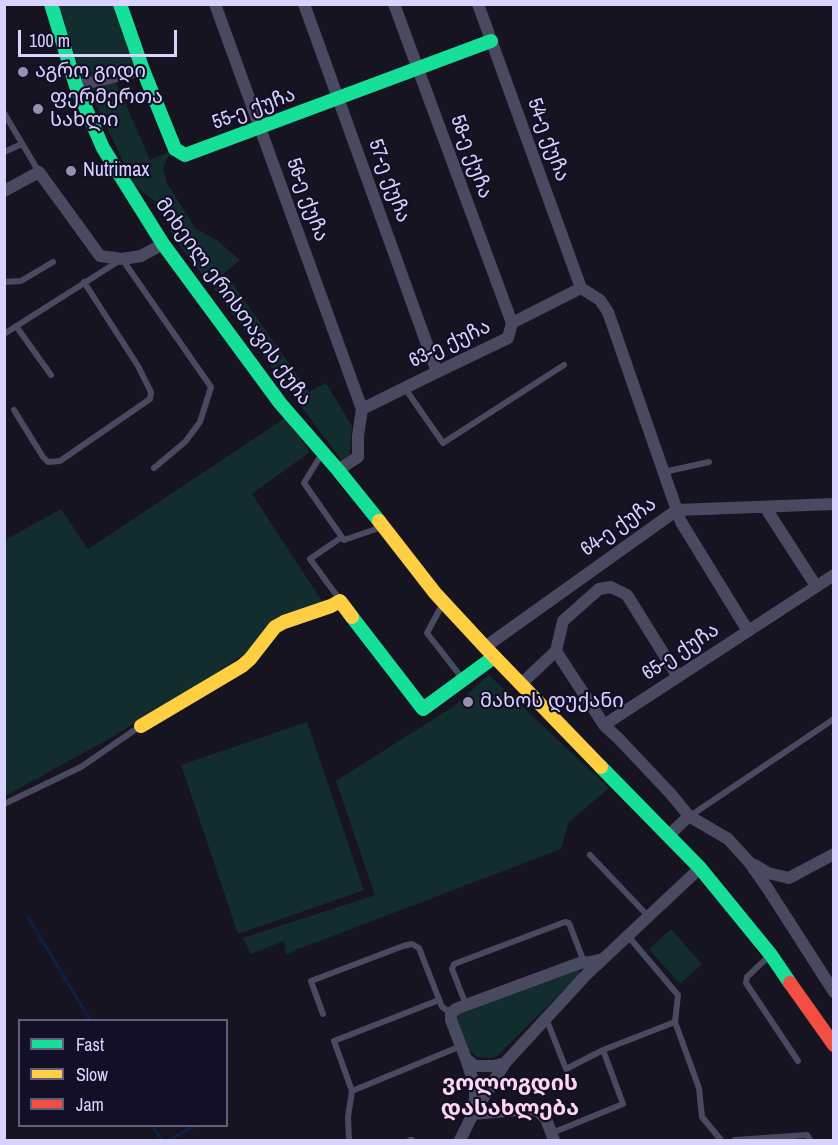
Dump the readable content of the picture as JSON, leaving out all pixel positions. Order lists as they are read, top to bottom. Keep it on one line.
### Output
{"streets":{"main road":["55-ე ქუჩა","მიხეილ ერისთავის ქუჩა"],"street":["54-ე ქუჩა","58-ე ქუჩა","57-ე ქუჩა","56-ე ქუჩა","63-ე ქუჩა","64-ე ქუჩა","65-ე ქუჩა"]},"crossings":[["55-ე ქუჩა","54-ე ქუჩა"],["55-ე ქუჩა","58-ე ქუჩა"],["55-ე ქუჩა","57-ე ქუჩა"],["55-ე ქუჩა","56-ე ქუჩა"],["54-ე ქუჩა","63-ე ქუჩა"],["58-ე ქუჩა","63-ე ქუჩა"],["57-ე ქუჩა","63-ე ქუჩა"],["56-ე ქუჩა","63-ე ქუჩა"],["მიხეილ ერისთავის ქუჩა","64-ე ქუჩა"]],"districts":["ვოლოგდის დასახლება"],"places":["აგრო გიდი","ფერმერთა სახლი","Nutrimax","მახოს დუქანი"],"legend":["Fast","Slow","Jam"],"scale_bar":"100 m"}
